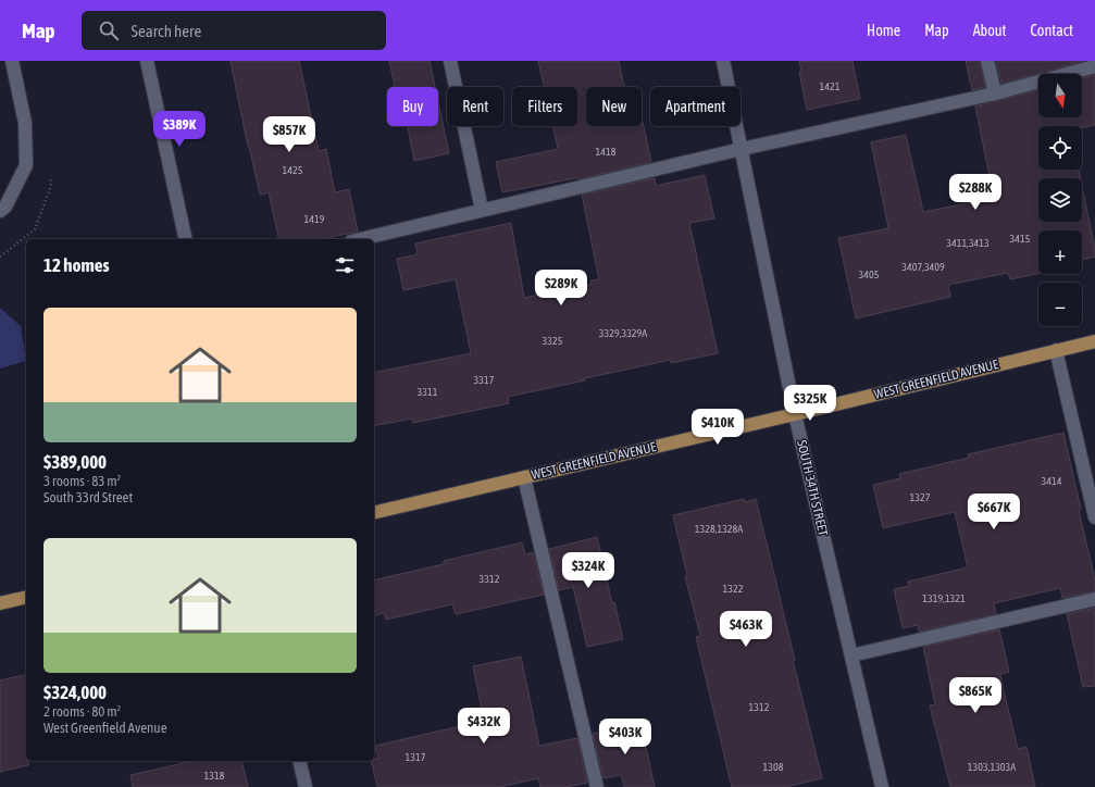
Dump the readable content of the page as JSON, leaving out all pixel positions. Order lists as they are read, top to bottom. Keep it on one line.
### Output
{"streets":{"main road":["WEST GREENFIELD AVENUE"],"street":["SOUTH 34TH STREET"]},"crossings":[["WEST GREENFIELD AVENUE","SOUTH 34TH STREET"]],"house_numbers":["1421","1418","1425","1419","3415","3411,3413","3407,3409","3405","3329,3329A","3325","3317","3311","3414","1327","1328,1328A","3312","1322","1319,1321","1312","1317","1308","1303,1303A","1318"],"north":"bottom","page":{"header":"Map","search":"Search here","nav":["Home","Map","About","Contact"],"map_buttons":["+","−"],"chip":["Buy","Rent","Filters","New","Apartment"],"price":["$389K","$857K","$288K","$289K","$325K","$410K","$667K","$324K","$463K","$865K","$432K","$403K"],"heading":"12 homes","list":[{"name":"$389,000","note":"3 rooms · 83 m² · South 33rd Street"},{"name":"$324,000","note":"2 rooms · 80 m² · West Greenfield Avenue"}]}}
